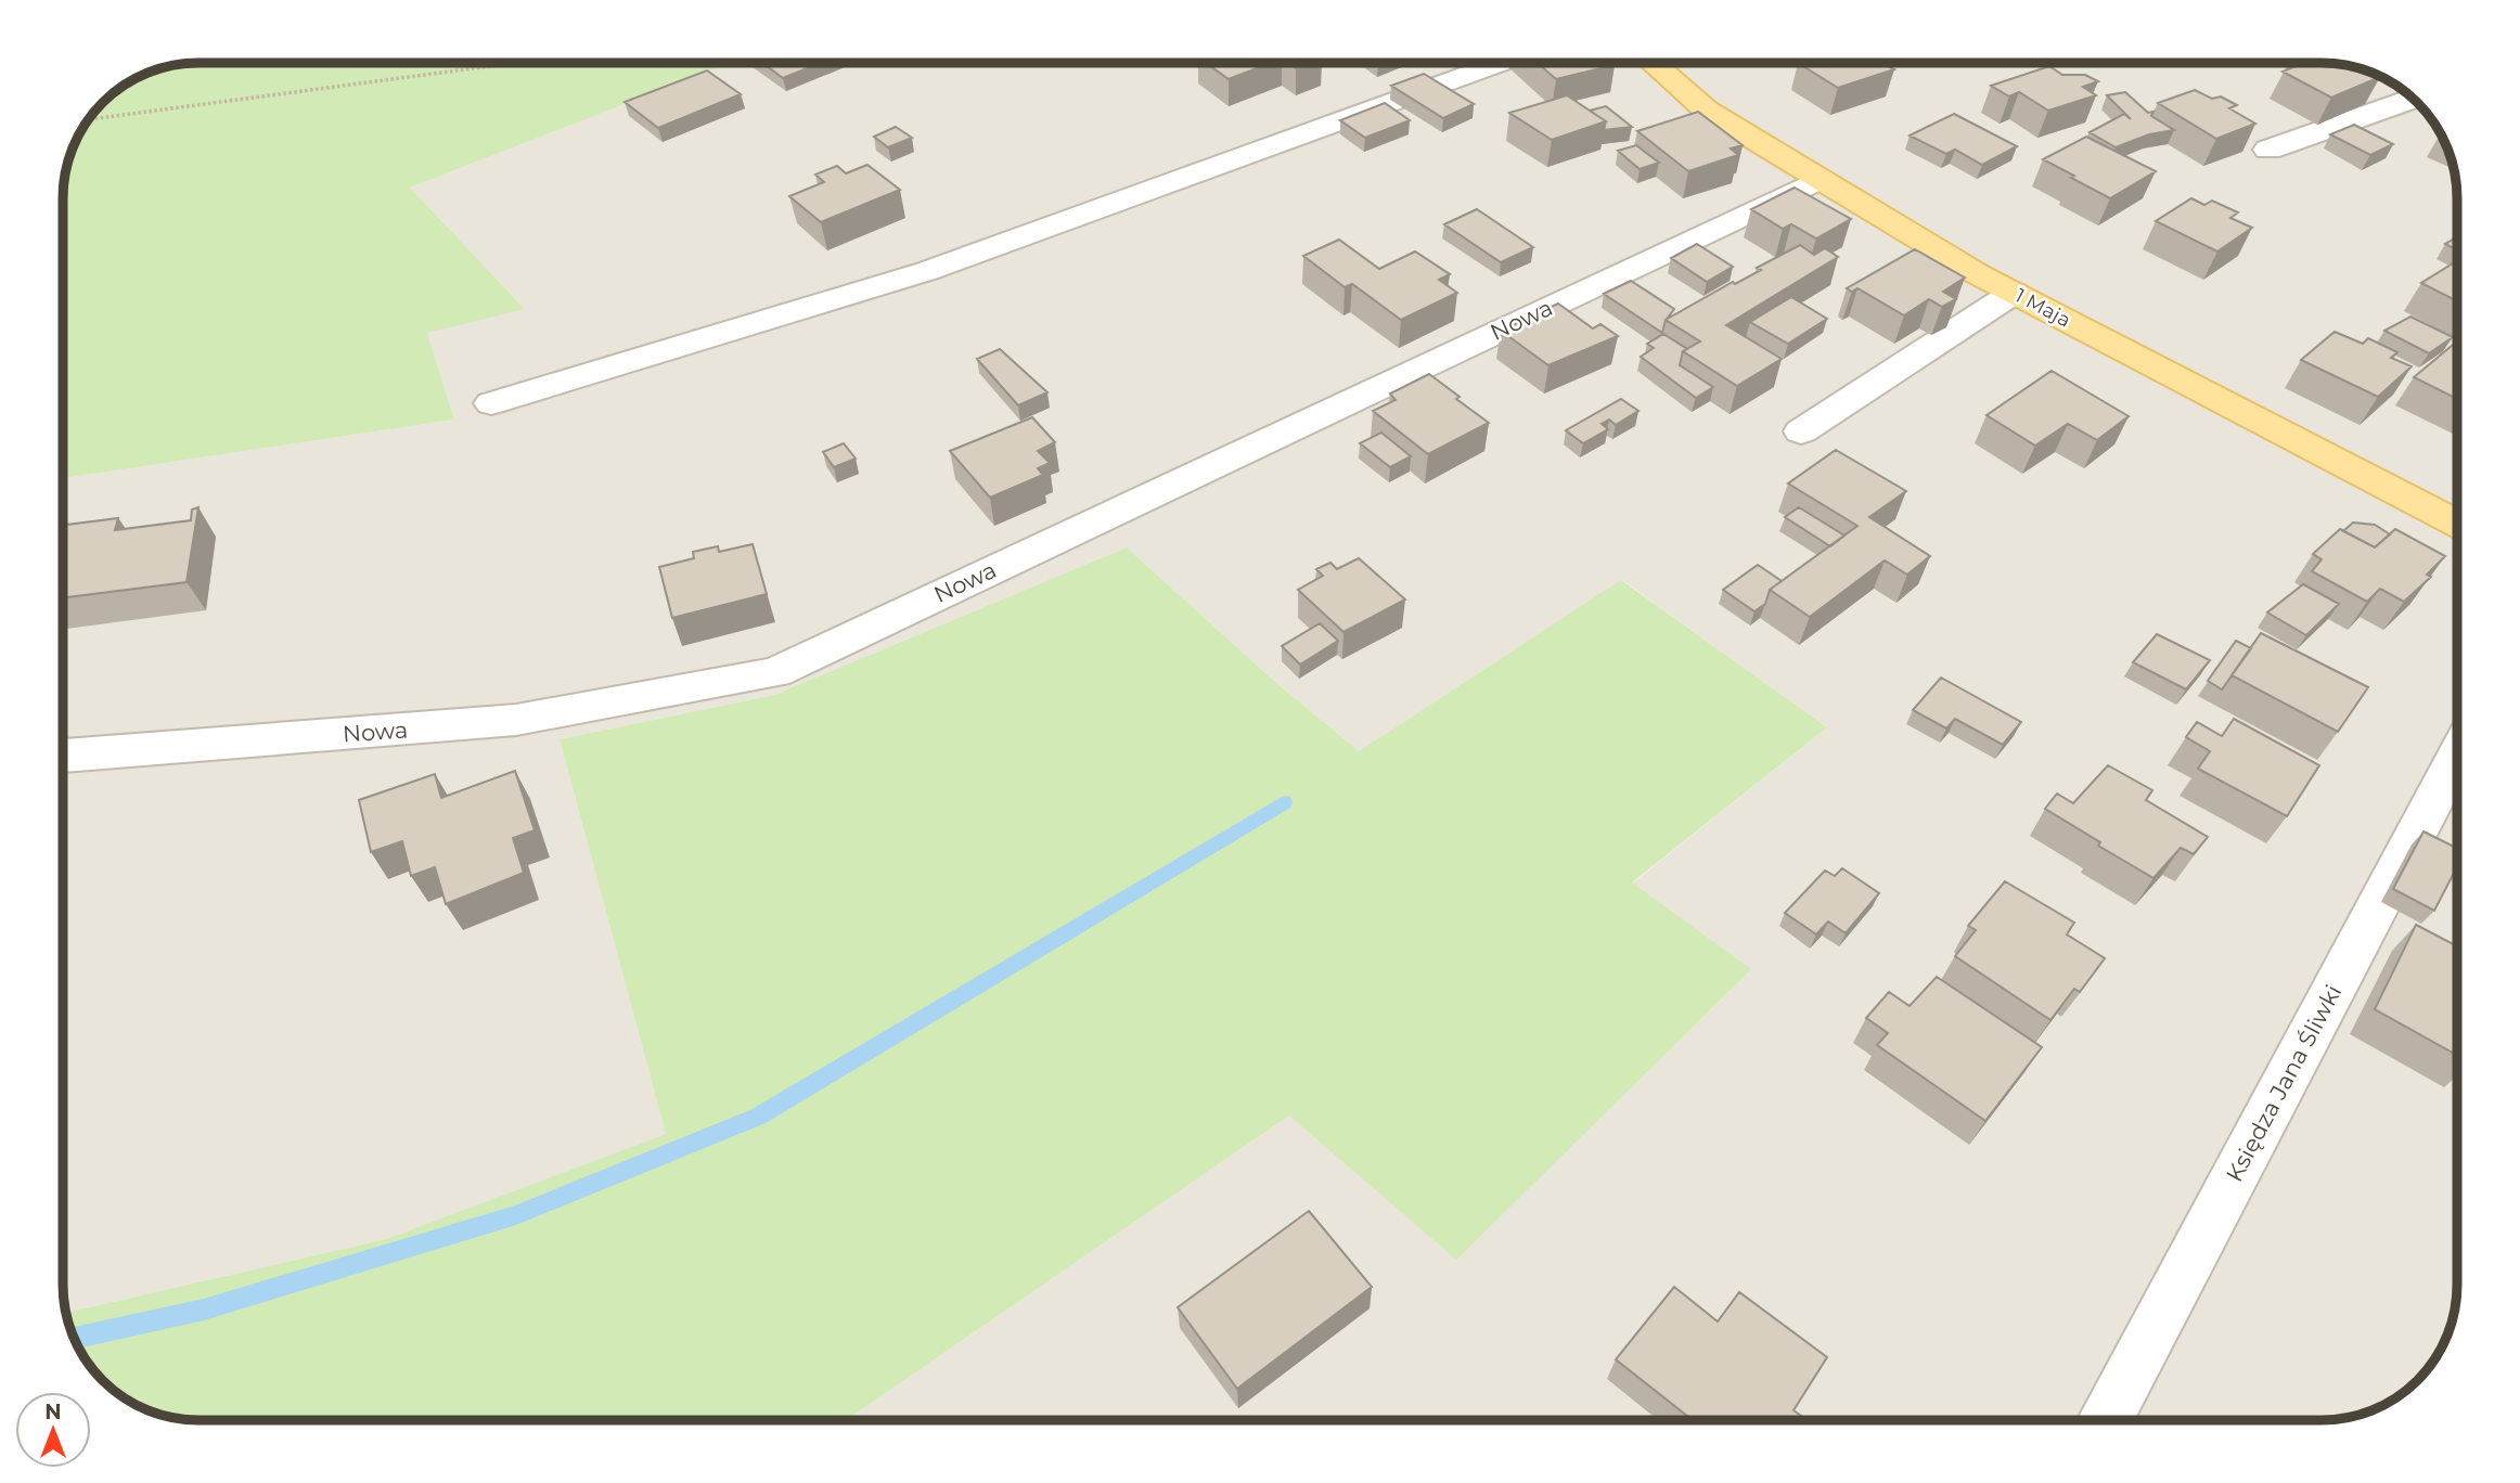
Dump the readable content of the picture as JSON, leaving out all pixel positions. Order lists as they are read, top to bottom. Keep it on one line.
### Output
{"streets":{"main road":["1 Maja"],"street":["Nowa","Księdza Jana Śliwki"]},"crossings":[["1 Maja","Nowa"]],"north":"top"}
